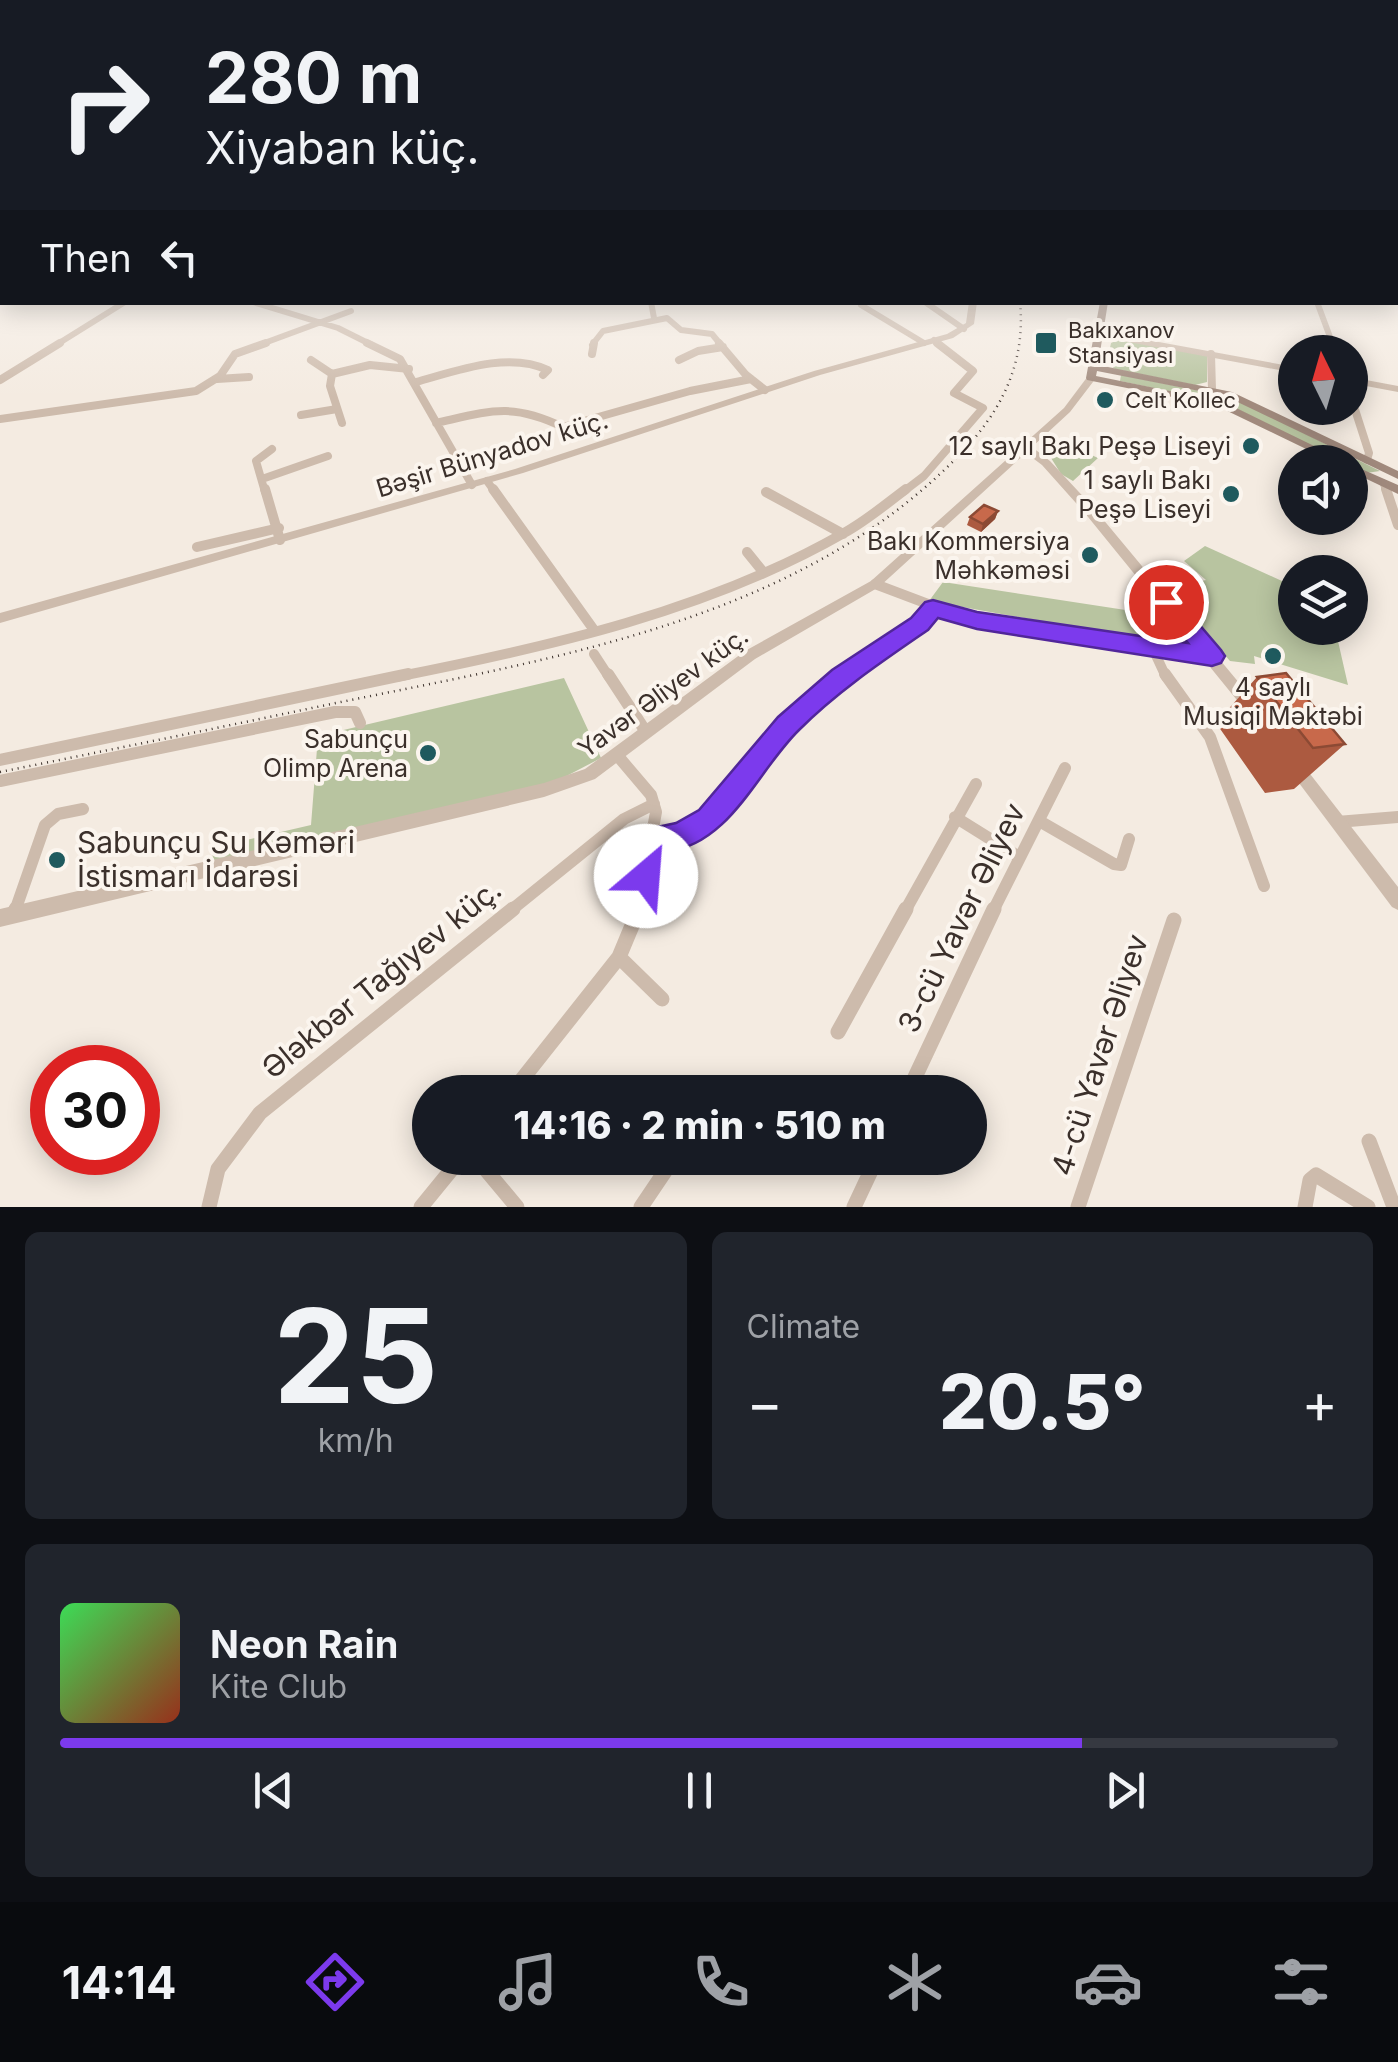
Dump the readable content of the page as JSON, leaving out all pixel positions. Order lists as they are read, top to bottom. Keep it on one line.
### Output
{"streets":{"street":["Bəşir Bünyadov küç.","Yavər Əliyev küç.","3-cü Yavər Əliyev","Ələkbər Tağıyev küç.","4-cü Yavər Əliyev"]},"places":{"transit":["Bakıxanov Stansiyası"],"other":["Celt Kollec","12 saylı Bakı Peşə Liseyi","1 saylı Bakı Peşə Liseyi","Bakı Kommersiya Məhkəməsi","4 saylı Musiqi Məktəbi","Sabunçu Olimp Arena","Sabunçu Su Kəməri İstismarı İdarəsi"]},"north":"top","page":{"turn":["280 m","Xiyaban küç."],"then":"Then","limit":"30","trip":"14:16 · 2 min · 510 m","tile":[["25","km/h"],"Climate"],"heat":["−","20.5°","+"],"song":["Neon Rain","Kite Club"],"tabs":"14:14"}}
